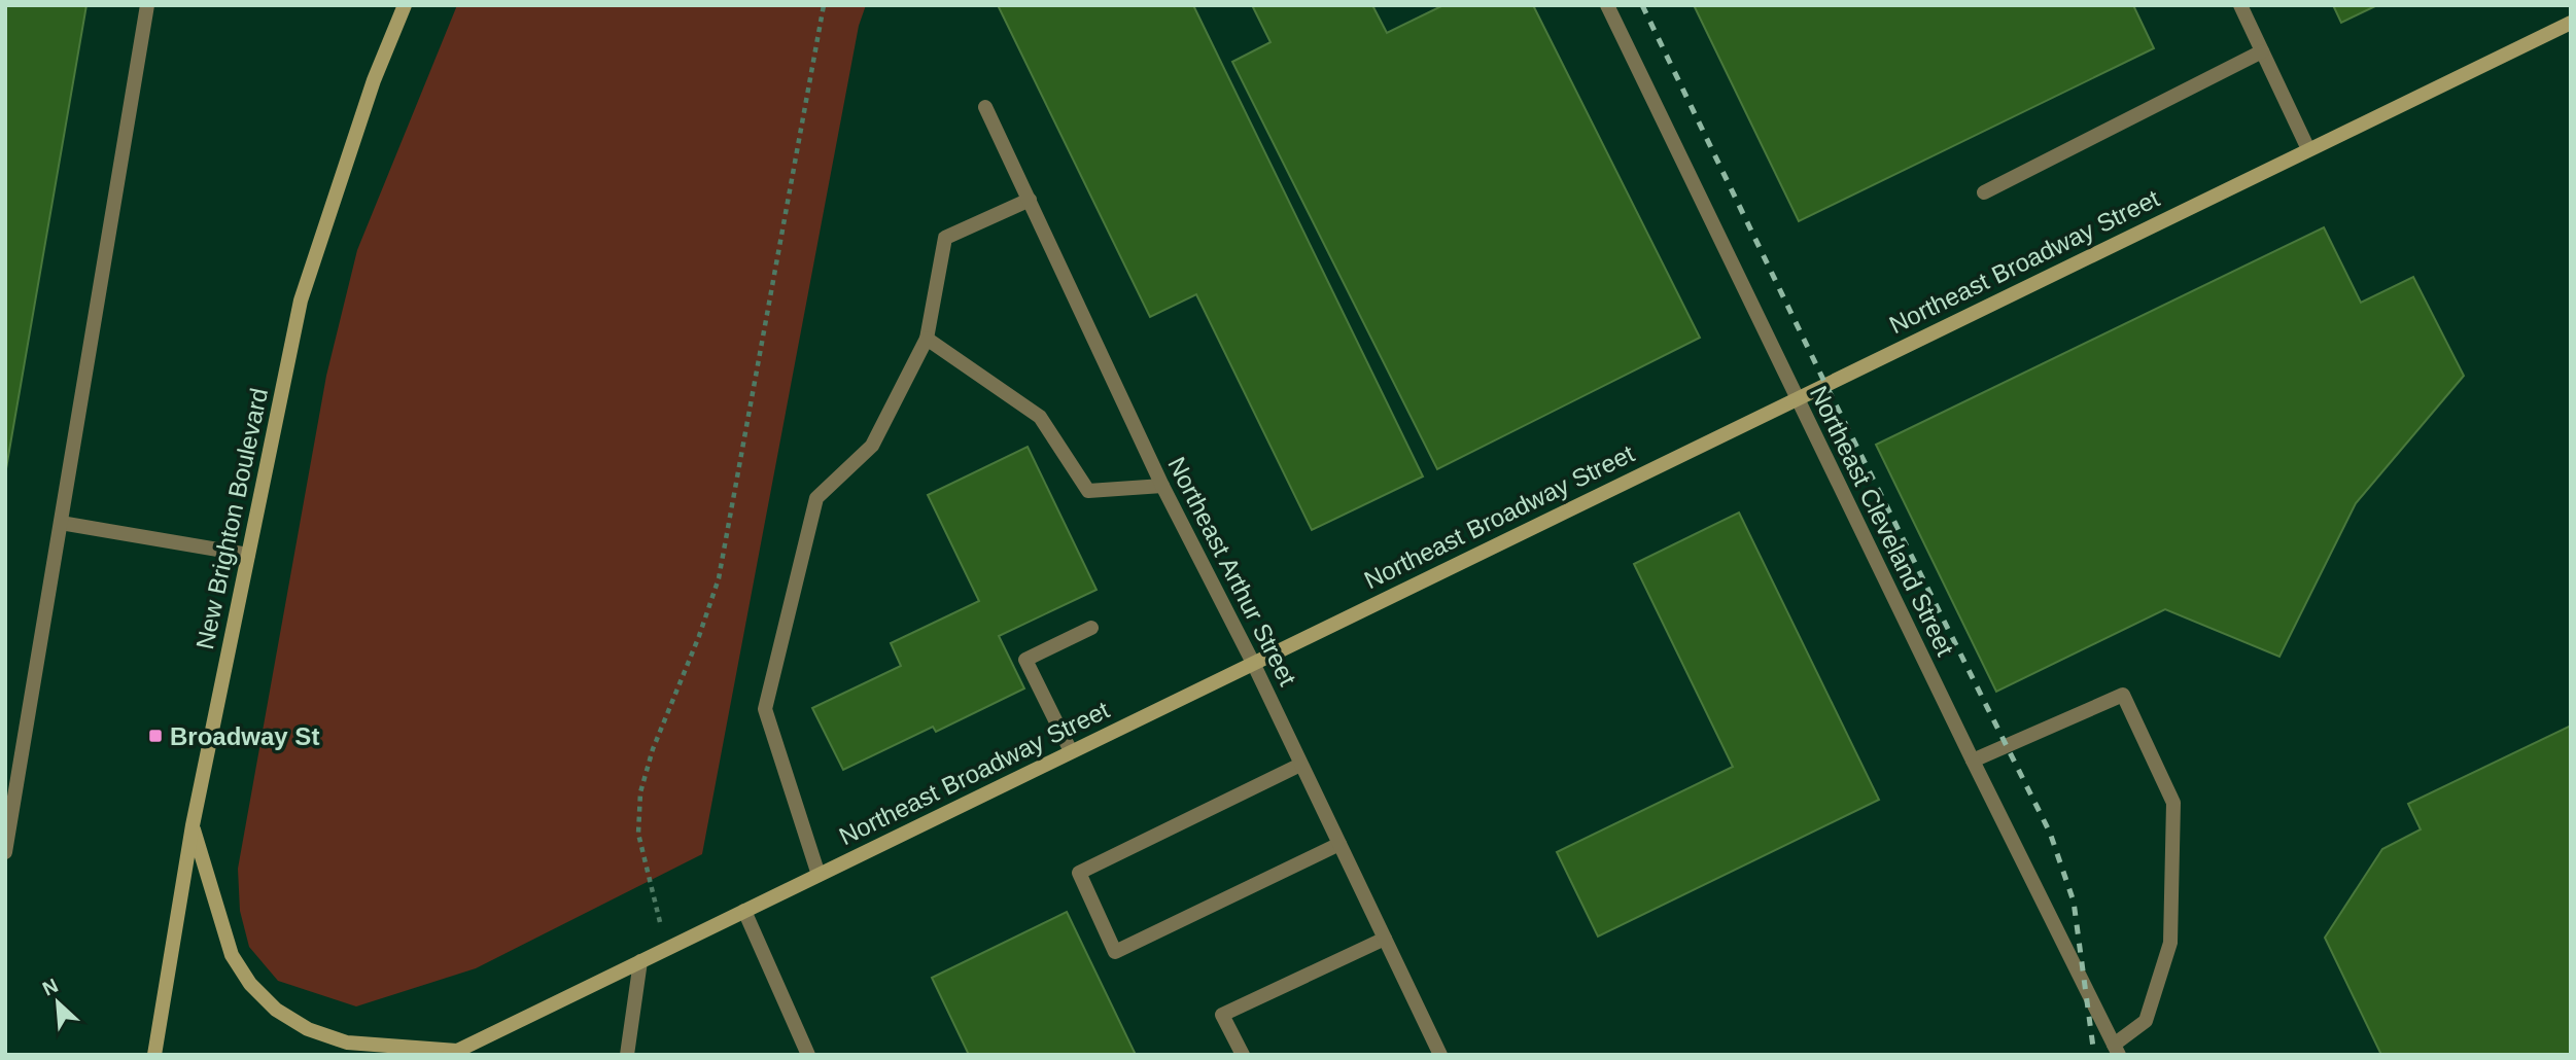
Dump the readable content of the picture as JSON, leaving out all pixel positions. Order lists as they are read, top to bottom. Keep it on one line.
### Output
{"streets":{"main road":["Northeast Broadway Street","New Brighton Boulevard"],"street":["Northeast Cleveland Street","Northeast Arthur Street"]},"crossings":[["Northeast Broadway Street","Northeast Cleveland Street"],["Northeast Broadway Street","Northeast Arthur Street"]],"places":{"transit":["Broadway St"]},"north":"top left"}
